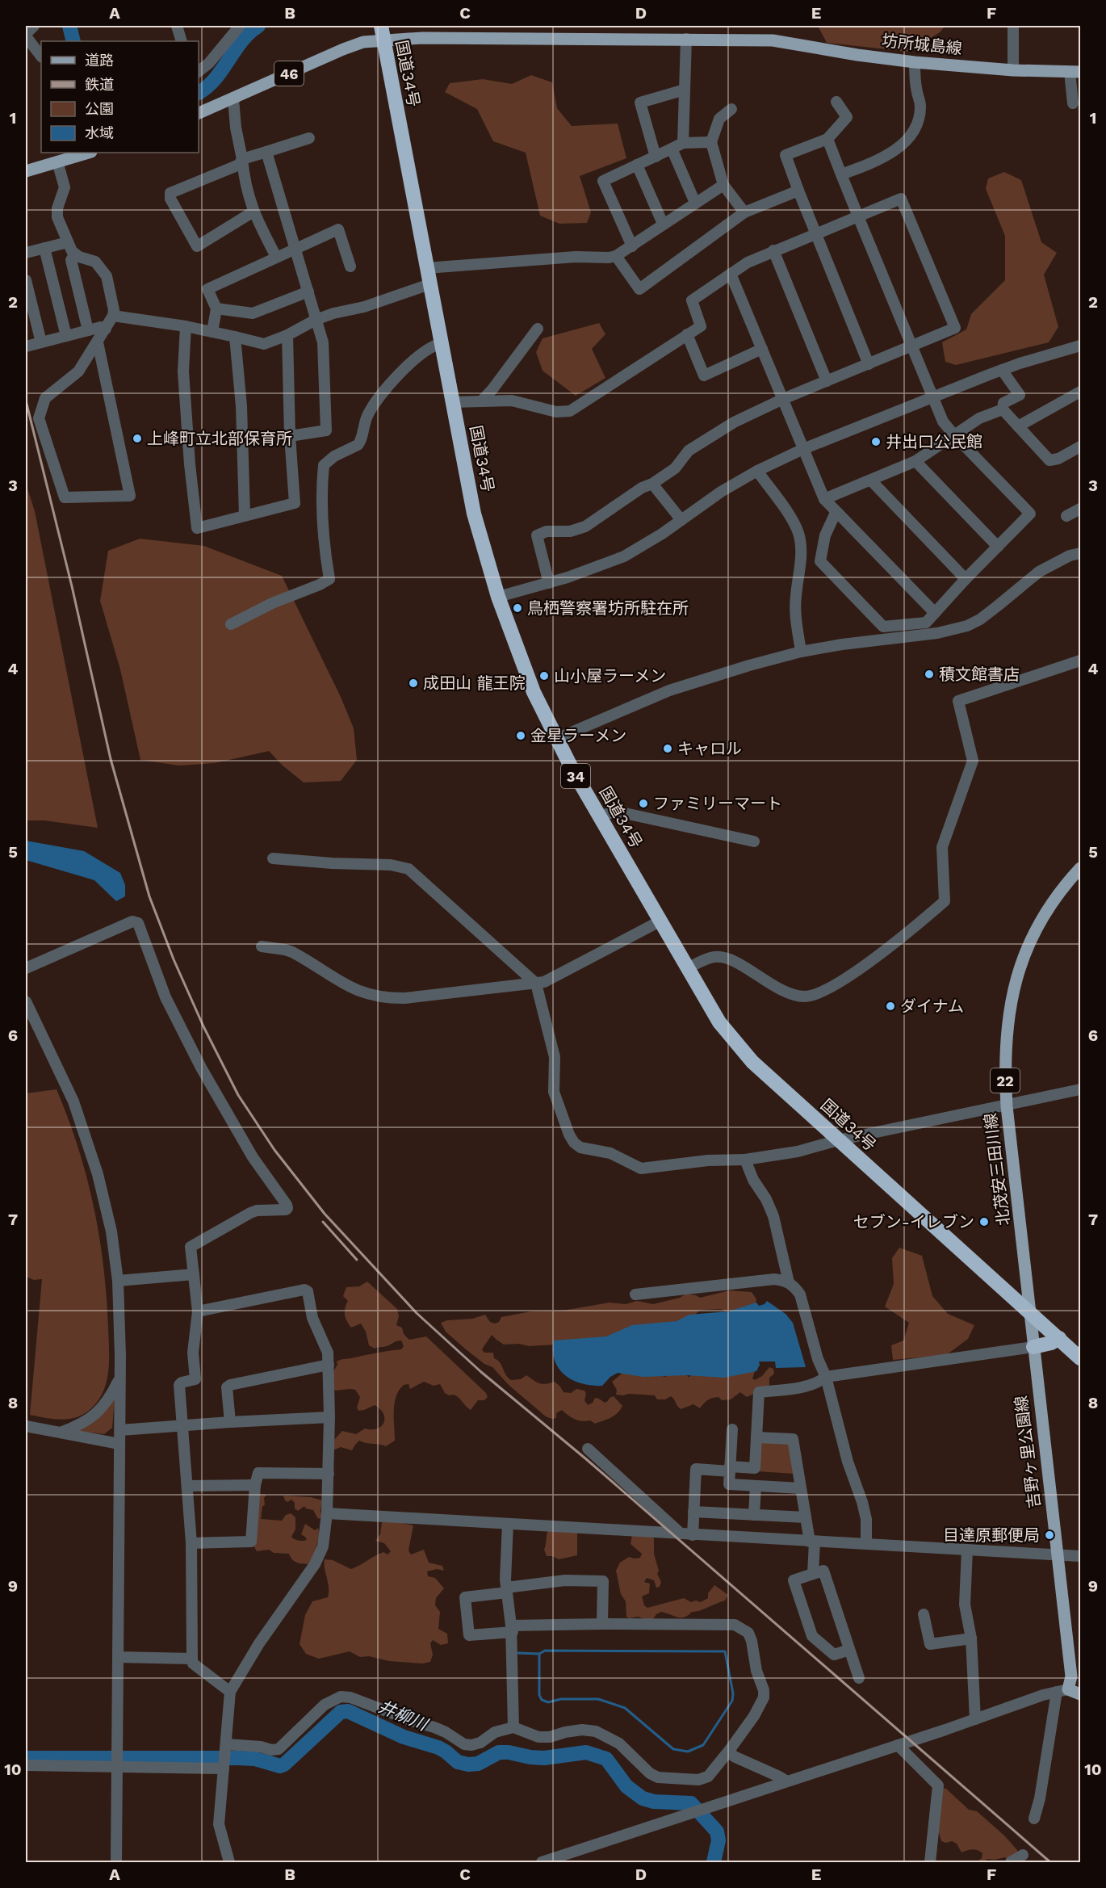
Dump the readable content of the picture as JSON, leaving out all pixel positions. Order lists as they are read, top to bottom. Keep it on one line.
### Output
{"streets":{"highway":["国道34号","34"],"main road":["坊所城島線","46","22","北茂安三田川線","吉野ヶ里公園線"]},"crossings":[["坊所城島線","46"],["坊所城島線","国道34号"],["46","国道34号"],["国道34号","北茂安三田川線"],["国道34号","吉野ヶ里公園線"],["北茂安三田川線","吉野ヶ里公園線"]],"water":["井柳川"],"places":["上峰町立北部保育所","井出口公民館","鳥栖警察署坊所駐在所","積文館書店","山小屋ラーメン","成田山 龍王院","金星ラーメン","キャロル","ファミリーマート","ダイナム","セブン-イレブン","目達原郵便局"],"legend":["道路","鉄道","公園","水域"],"grid":{"columns":["A","B","C","D","E","F"],"rows":["1","2","3","4","5","6","7","8","9","10"]}}
